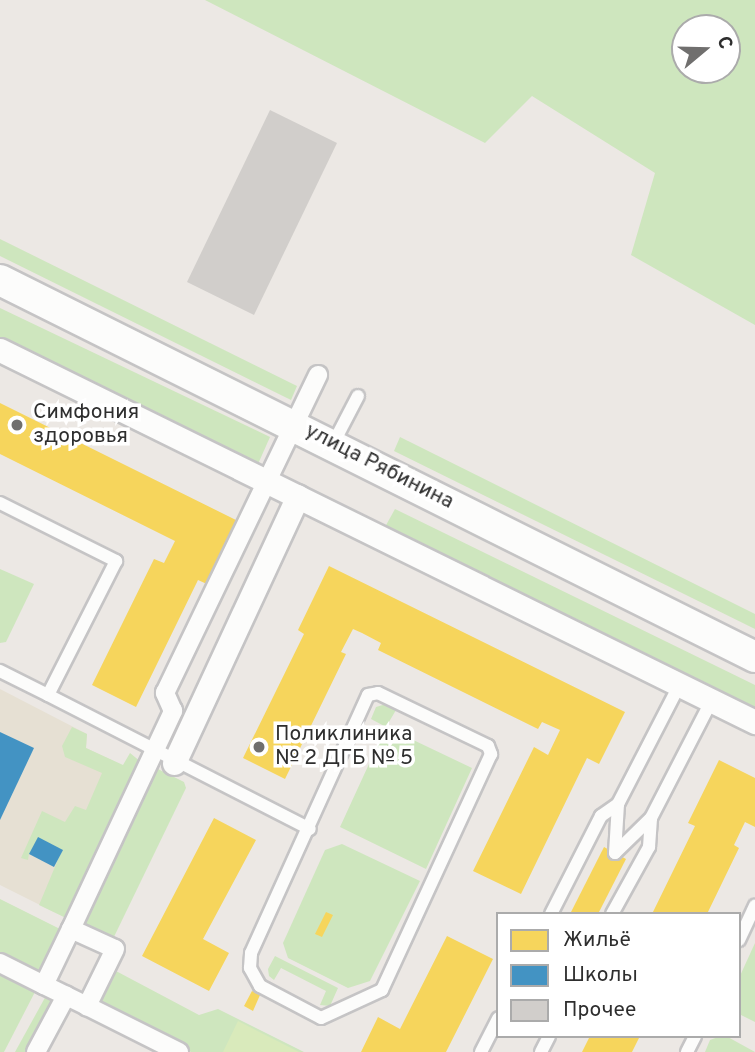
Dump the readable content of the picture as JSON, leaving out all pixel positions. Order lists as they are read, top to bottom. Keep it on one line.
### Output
{"streets":{"street":["улица Рябинина"]},"places":["Симфония здоровья","Поликлиника № 2 ДГБ № 5"],"legend":["Жильё","Школы","Прочее"],"north":"right"}
